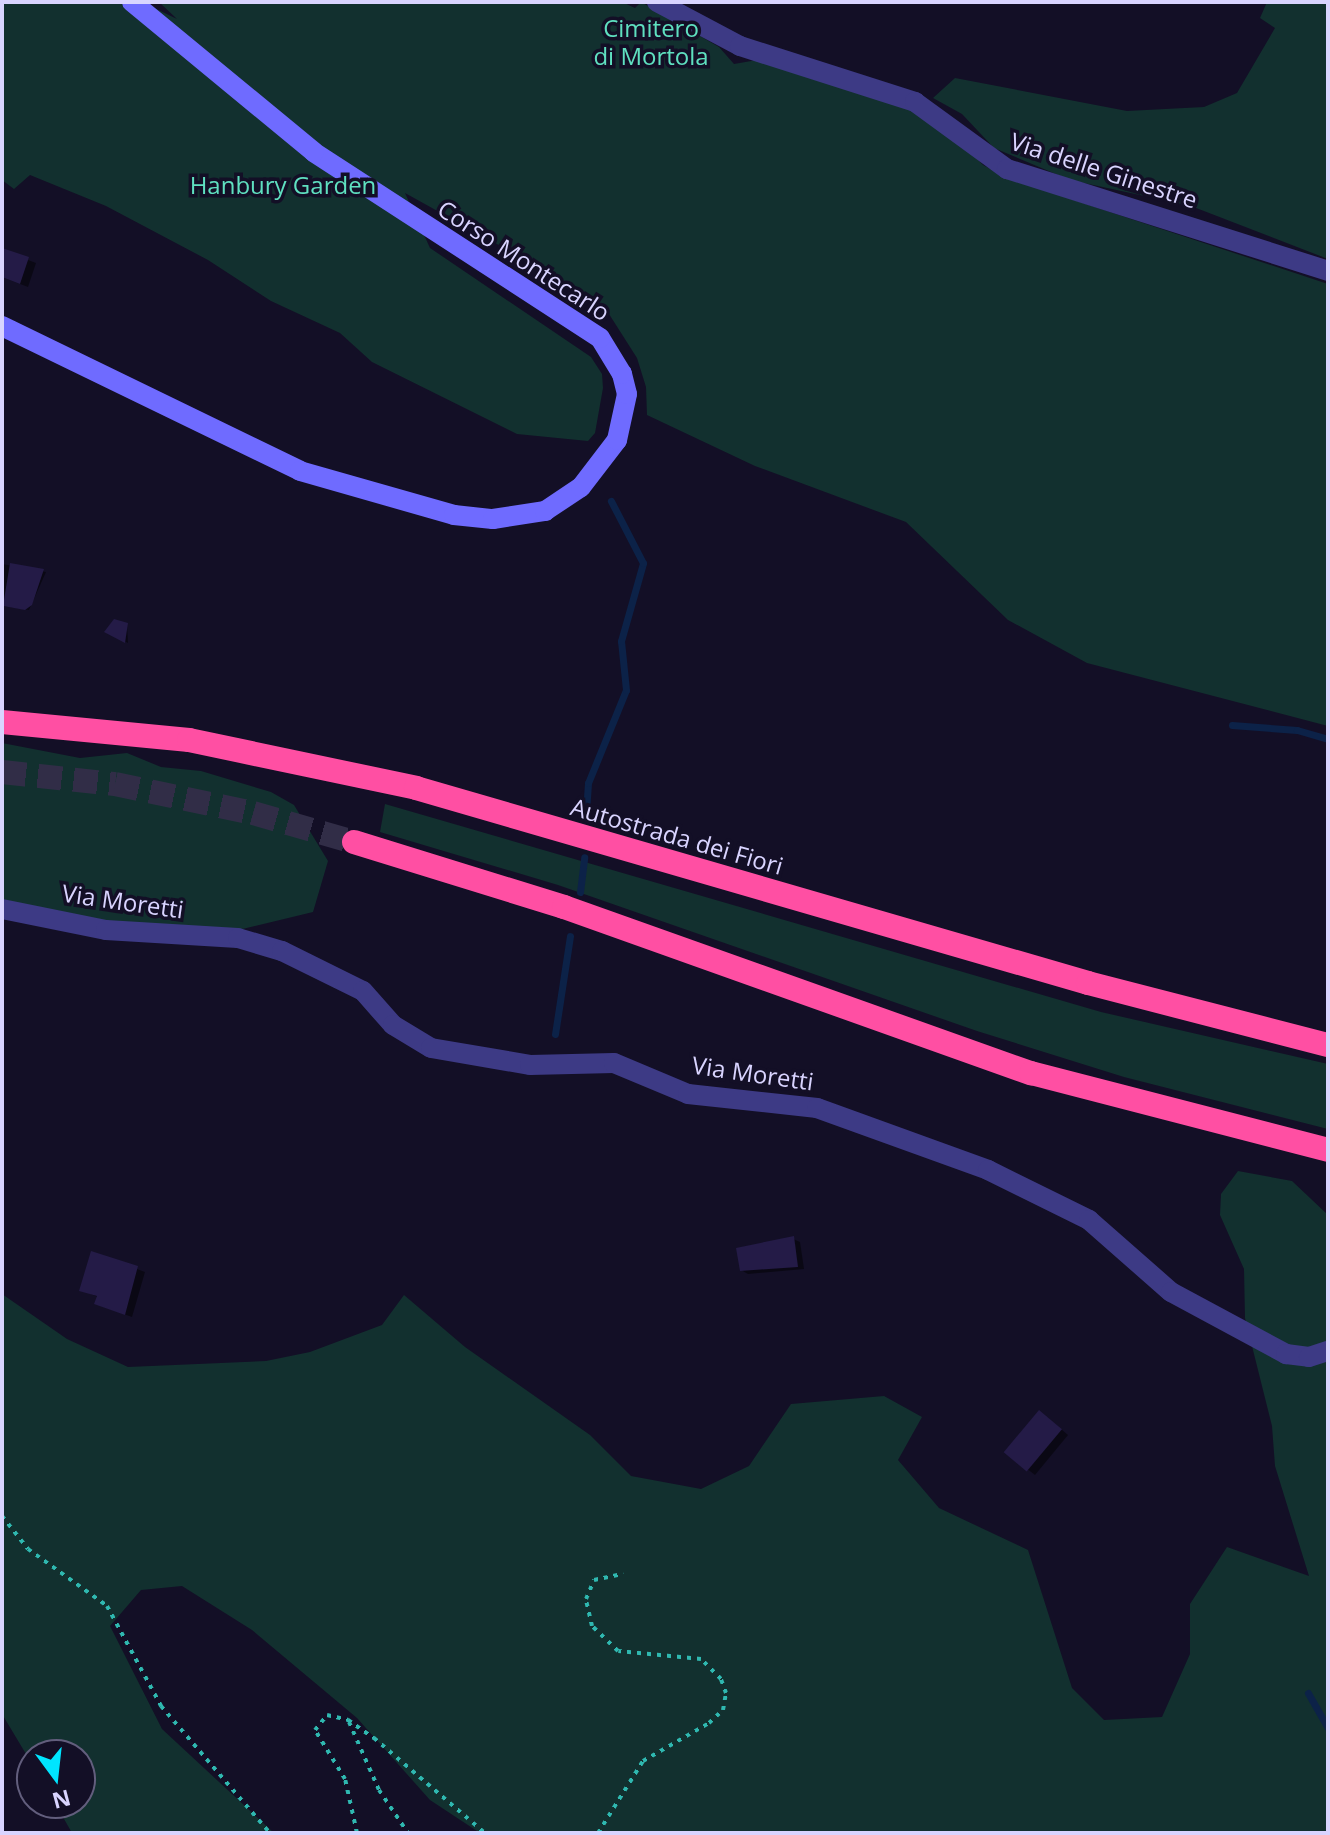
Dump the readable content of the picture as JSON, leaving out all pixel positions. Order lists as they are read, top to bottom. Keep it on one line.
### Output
{"streets":{"highway":["Autostrada dei Fiori"],"main road":["Corso Montecarlo"],"street":["Via delle Ginestre","Via Moretti"]},"parks":["Cimitero di Mortola","Hanbury Garden"],"north":"bottom"}
